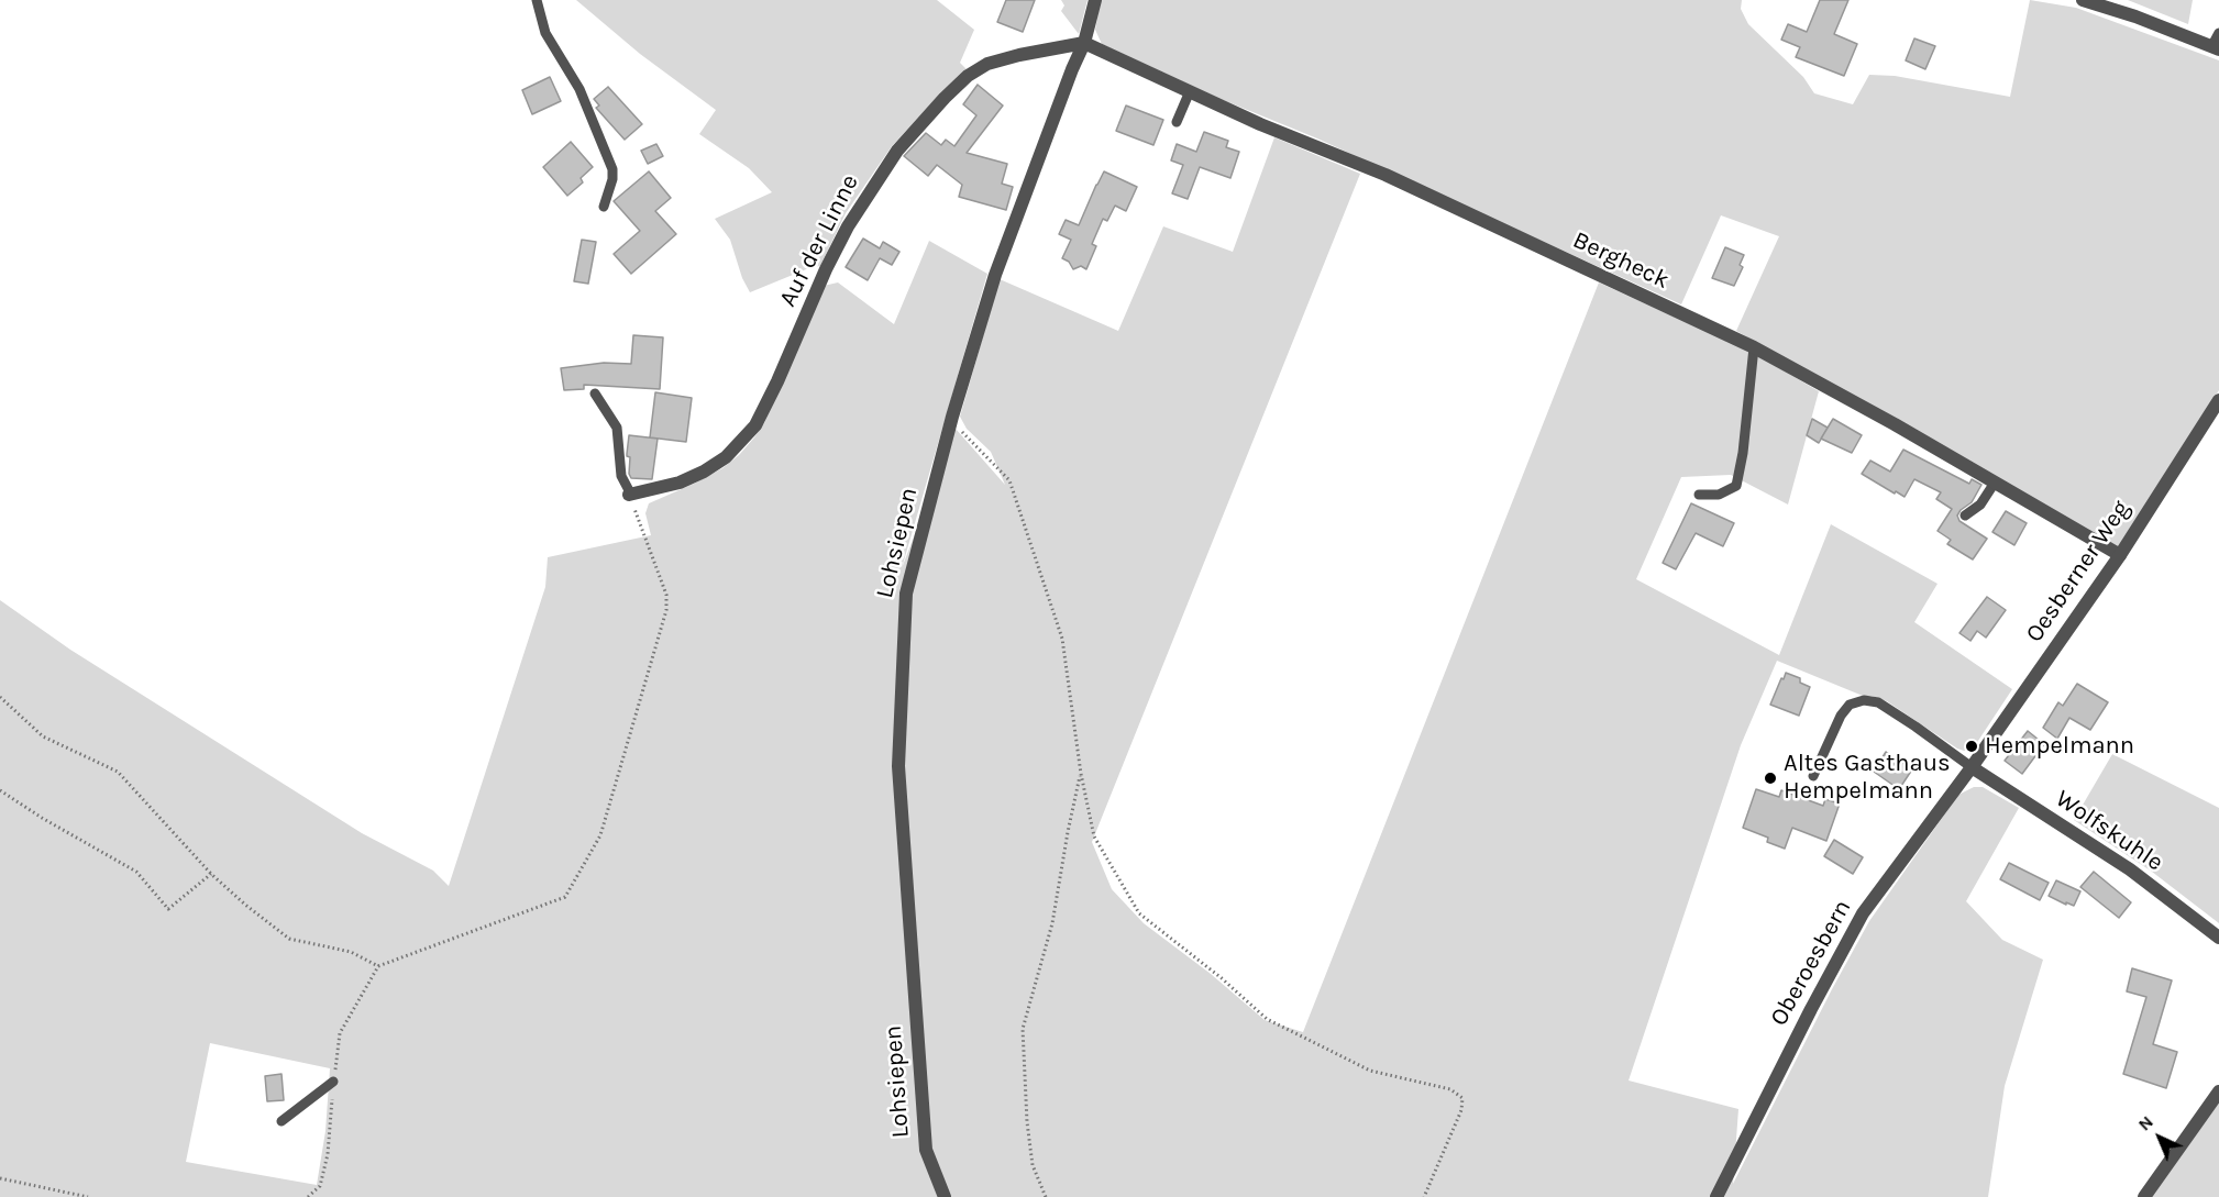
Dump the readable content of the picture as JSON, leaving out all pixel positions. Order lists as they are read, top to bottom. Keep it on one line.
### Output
{"streets":{"street":["Auf der Linne","Bergheck","Lohsiepen","Oesberner Weg","Wolfskuhle","Oberoesbern"]},"crossings":[["Auf der Linne","Bergheck"],["Auf der Linne","Lohsiepen"],["Bergheck","Lohsiepen"],["Bergheck","Oesberner Weg"],["Oesberner Weg","Wolfskuhle"],["Oesberner Weg","Oberoesbern"],["Wolfskuhle","Oberoesbern"]],"places":["Hempelmann","Altes Gasthaus Hempelmann"],"north":"top left"}
